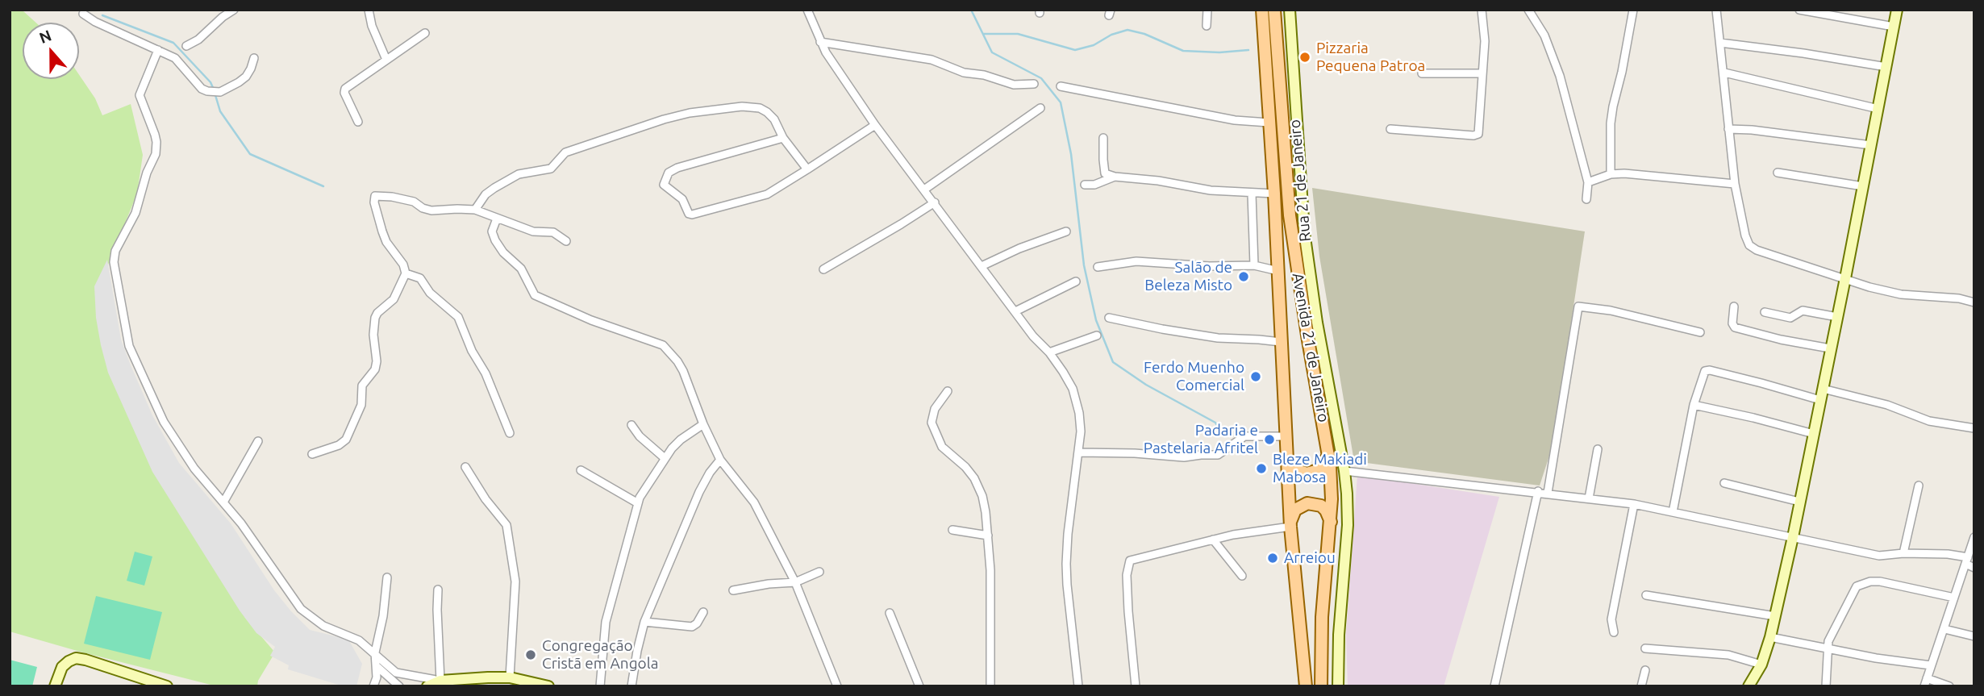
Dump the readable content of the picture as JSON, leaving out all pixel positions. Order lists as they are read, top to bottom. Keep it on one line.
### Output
{"streets":{"main road":["Avenida 21 de Janeiro"],"street":["Rua 21 de Janeiro"]},"places":["Pizzaria Pequena Patroa","Salão de Beleza Misto","Ferdo Muenho Comercial","Padaria e Pastelaria Afritel","Bleze Makiadi Mabosa","Arreiou","Congregação Cristã em Angola"],"north":"top"}
